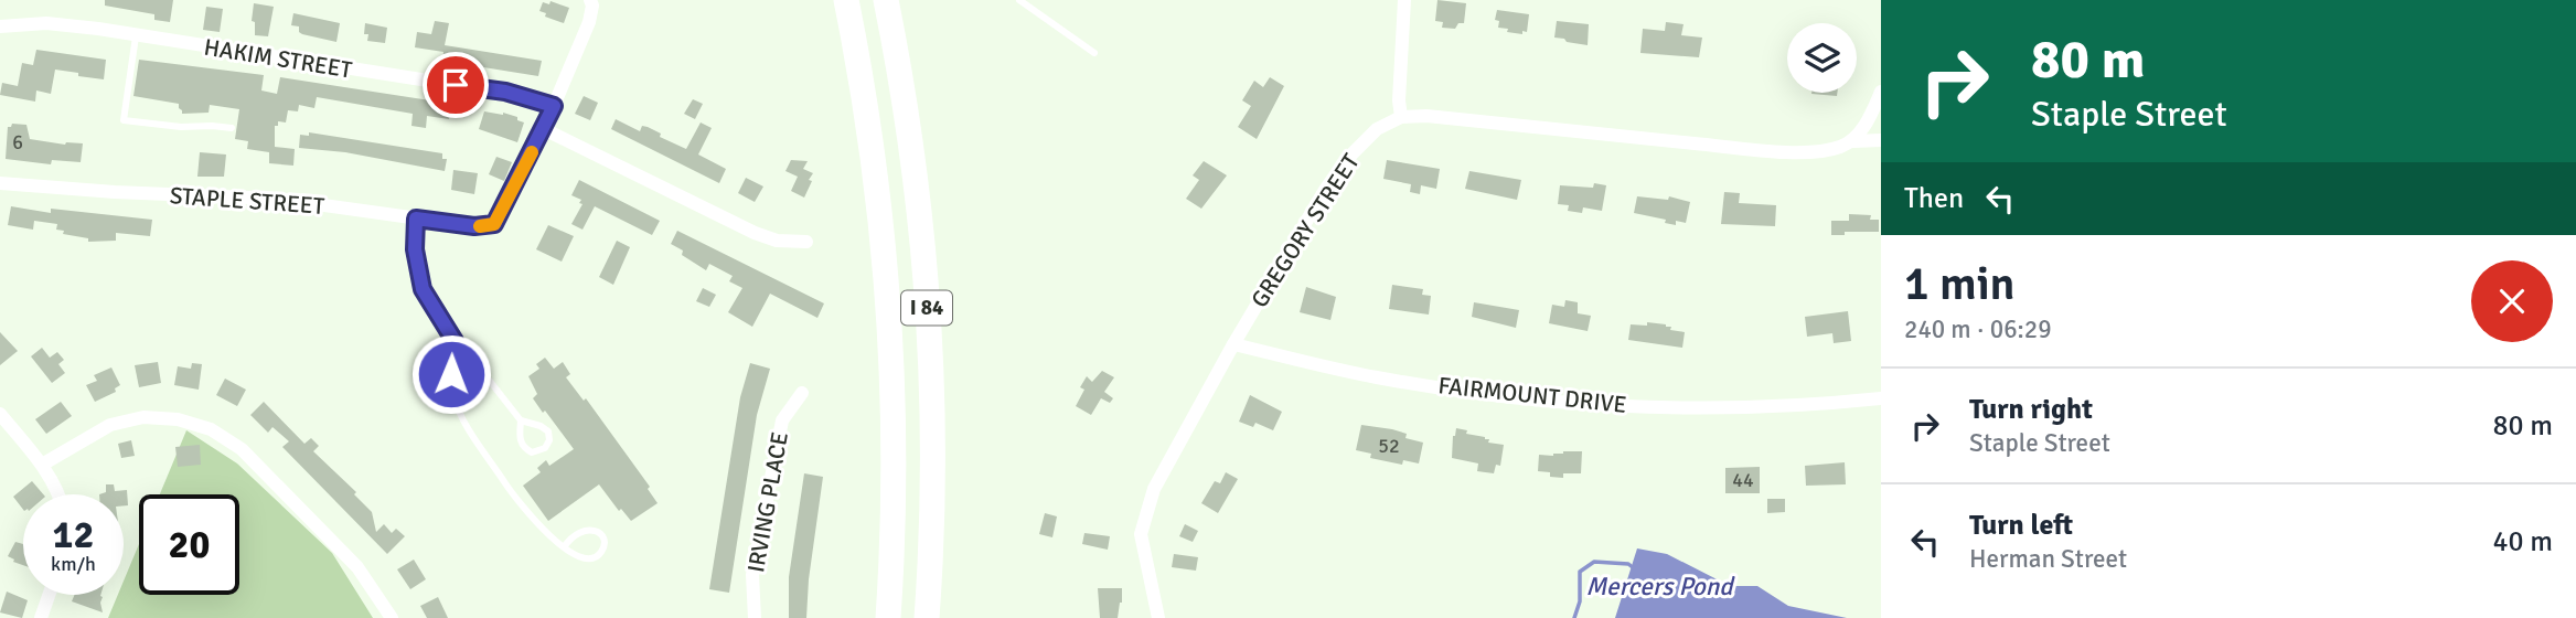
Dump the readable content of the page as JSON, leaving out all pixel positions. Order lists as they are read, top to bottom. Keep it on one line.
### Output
{"streets":{"highway":["I 84"],"street":["HAKIM STREET","STAPLE STREET","GREGORY STREET","FAIRMOUNT DRIVE","IRVING PLACE"]},"crossings":[["GREGORY STREET","FAIRMOUNT DRIVE"]],"water":["Mercers Pond"],"house_numbers":["6","52","44"],"page":{"turn":["80 m","Staple Street"],"then":"Then","heading":["1 min","240 m · 06:29"],"list":[{"name":"Turn right","note":"Staple Street","value":"80 m"},{"name":"Turn left","note":"Herman Street","value":"40 m"}],"speed":"12 km/h","limit":"20"}}
